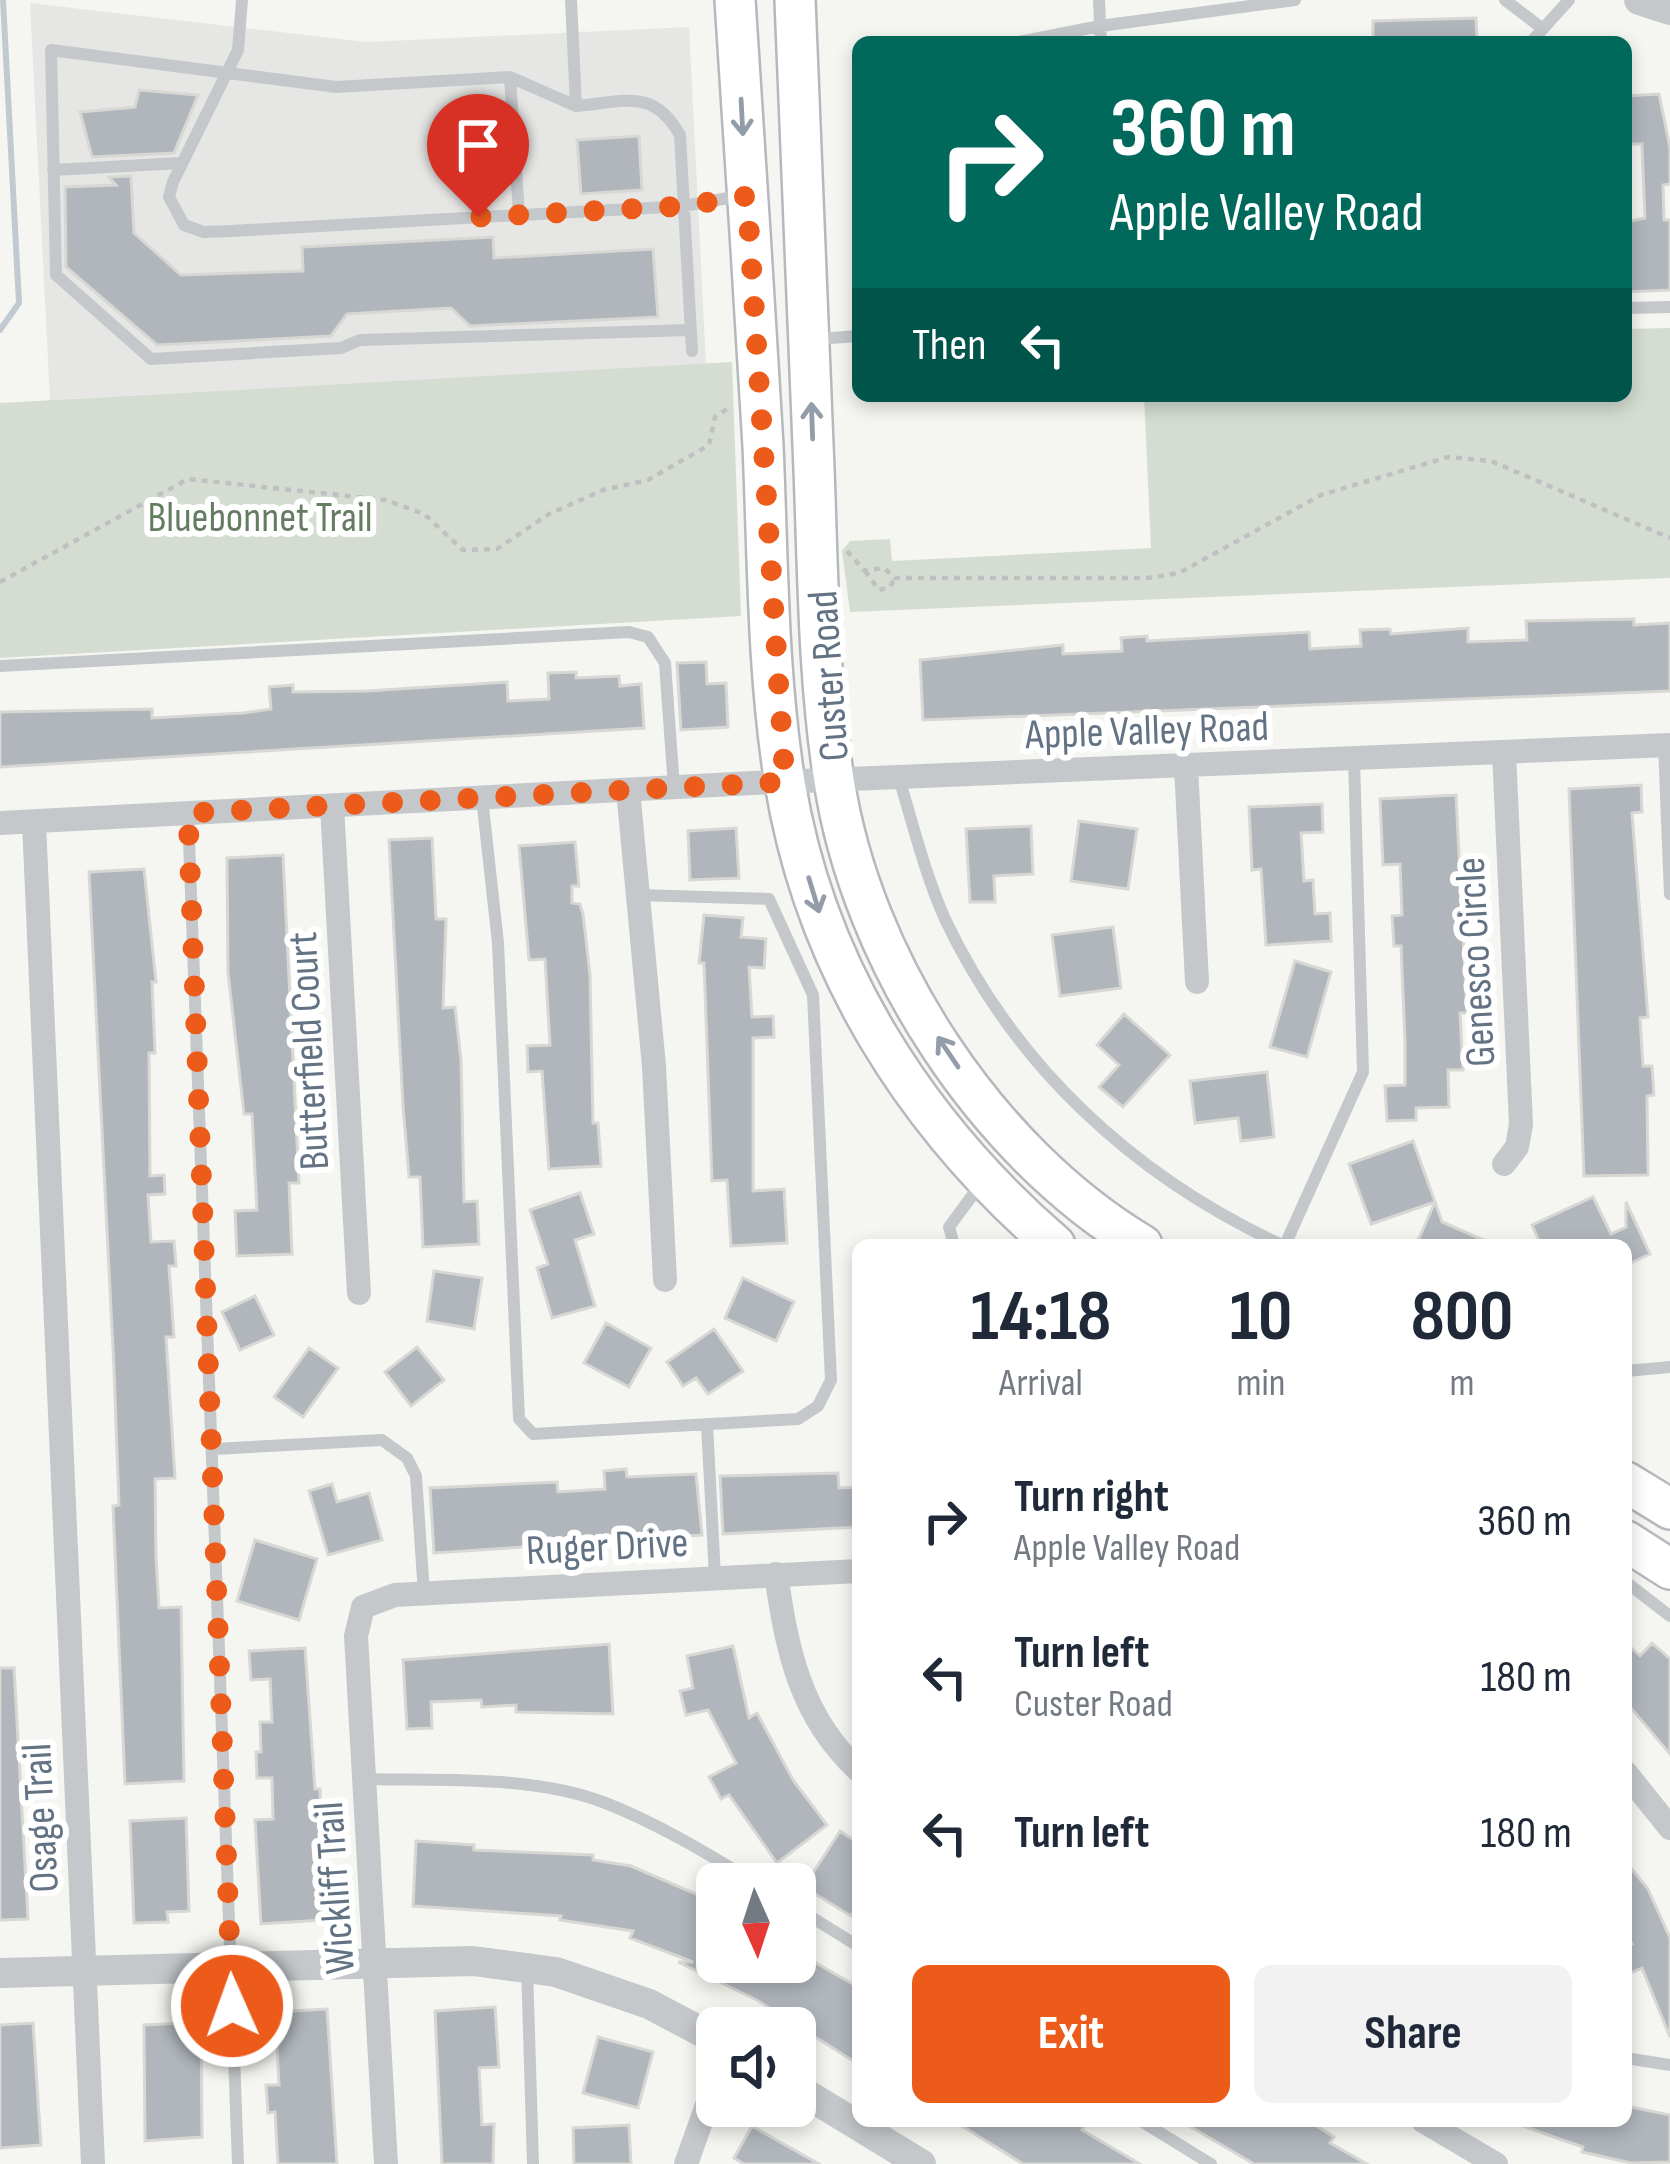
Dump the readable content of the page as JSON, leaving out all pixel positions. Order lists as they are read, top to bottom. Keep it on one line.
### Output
{"streets":{"main road":["Custer Road"],"street":["Apple Valley Road","Genesco Circle","Butterfield Court","Ruger Drive","Osage Trail","Wickliff Trail"]},"crossings":[["Custer Road","Apple Valley Road"],["Apple Valley Road","Genesco Circle"],["Apple Valley Road","Butterfield Court"],["Apple Valley Road","Osage Trail"],["Ruger Drive","Wickliff Trail"]],"parks":["Bluebonnet Trail"],"north":"bottom","page":{"turn":["360 m","Apple Valley Road"],"then":"Then","eta":["14:18","Arrival","10","min","800","m"],"list":[{"name":"Turn right","note":"Apple Valley Road","value":"360 m"},{"name":"Turn left","note":"Custer Road","value":"180 m"},{"name":"Turn left","value":"180 m"}],"buttons":["Exit","Share"]}}
